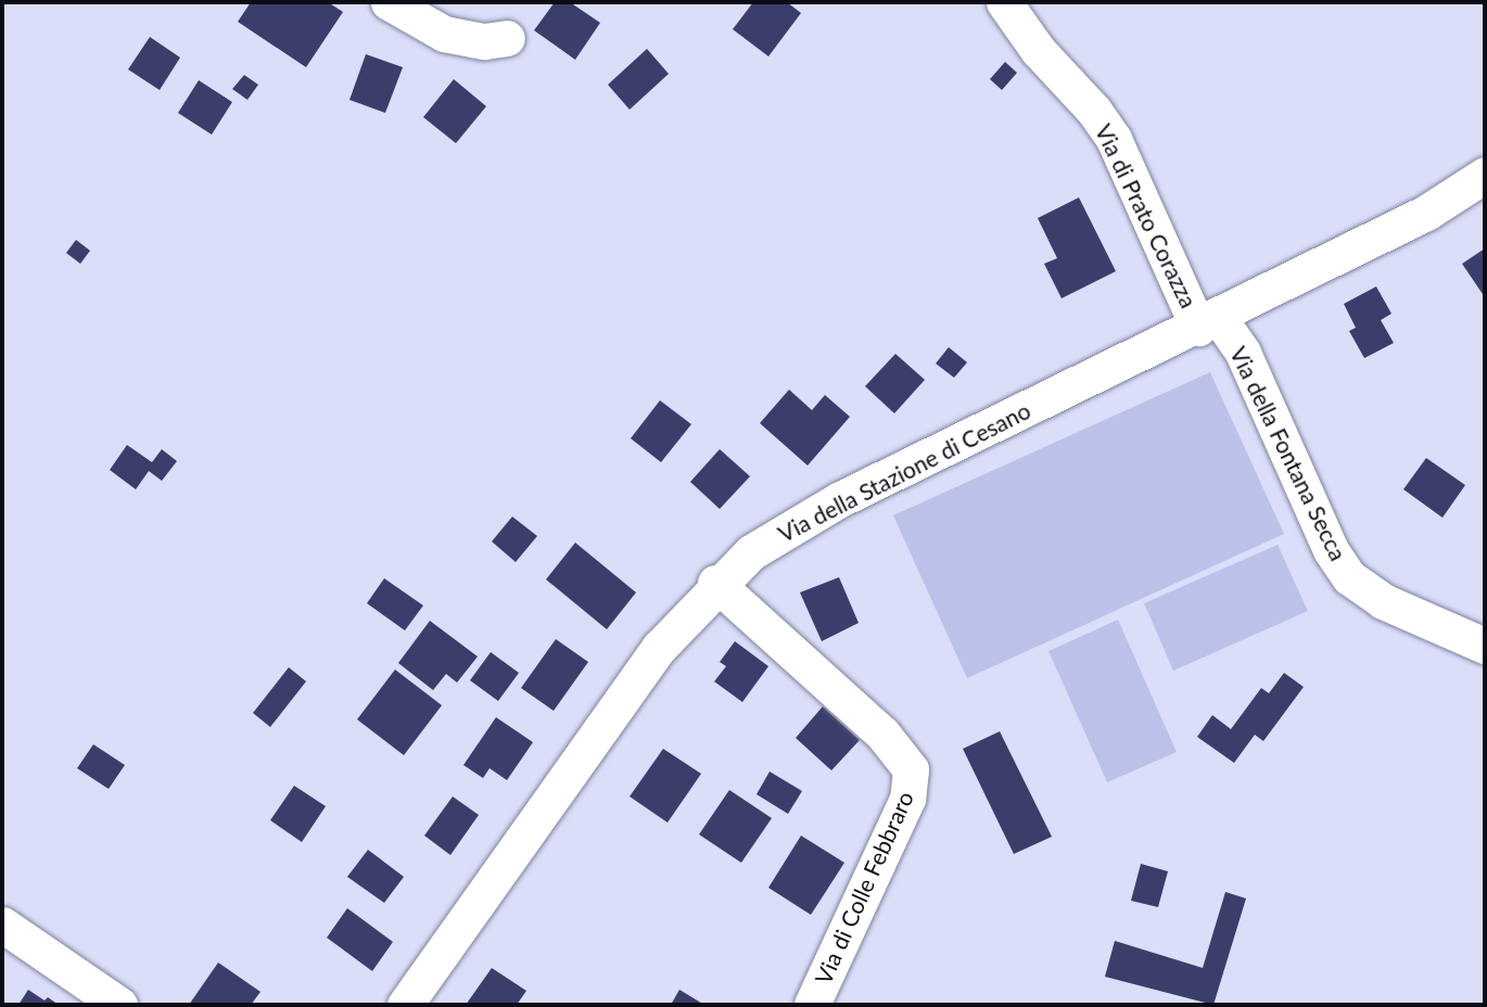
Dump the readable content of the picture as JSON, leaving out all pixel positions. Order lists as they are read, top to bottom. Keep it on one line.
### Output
{"streets":{"street":["Via di Prato Corazza","Via della Fontana Secca","Via della Stazione di Cesano","Via di Colle Febbraro"]},"crossings":[["Via di Prato Corazza","Via della Fontana Secca"],["Via di Prato Corazza","Via della Stazione di Cesano"],["Via della Fontana Secca","Via della Stazione di Cesano"],["Via della Stazione di Cesano","Via di Colle Febbraro"]]}
